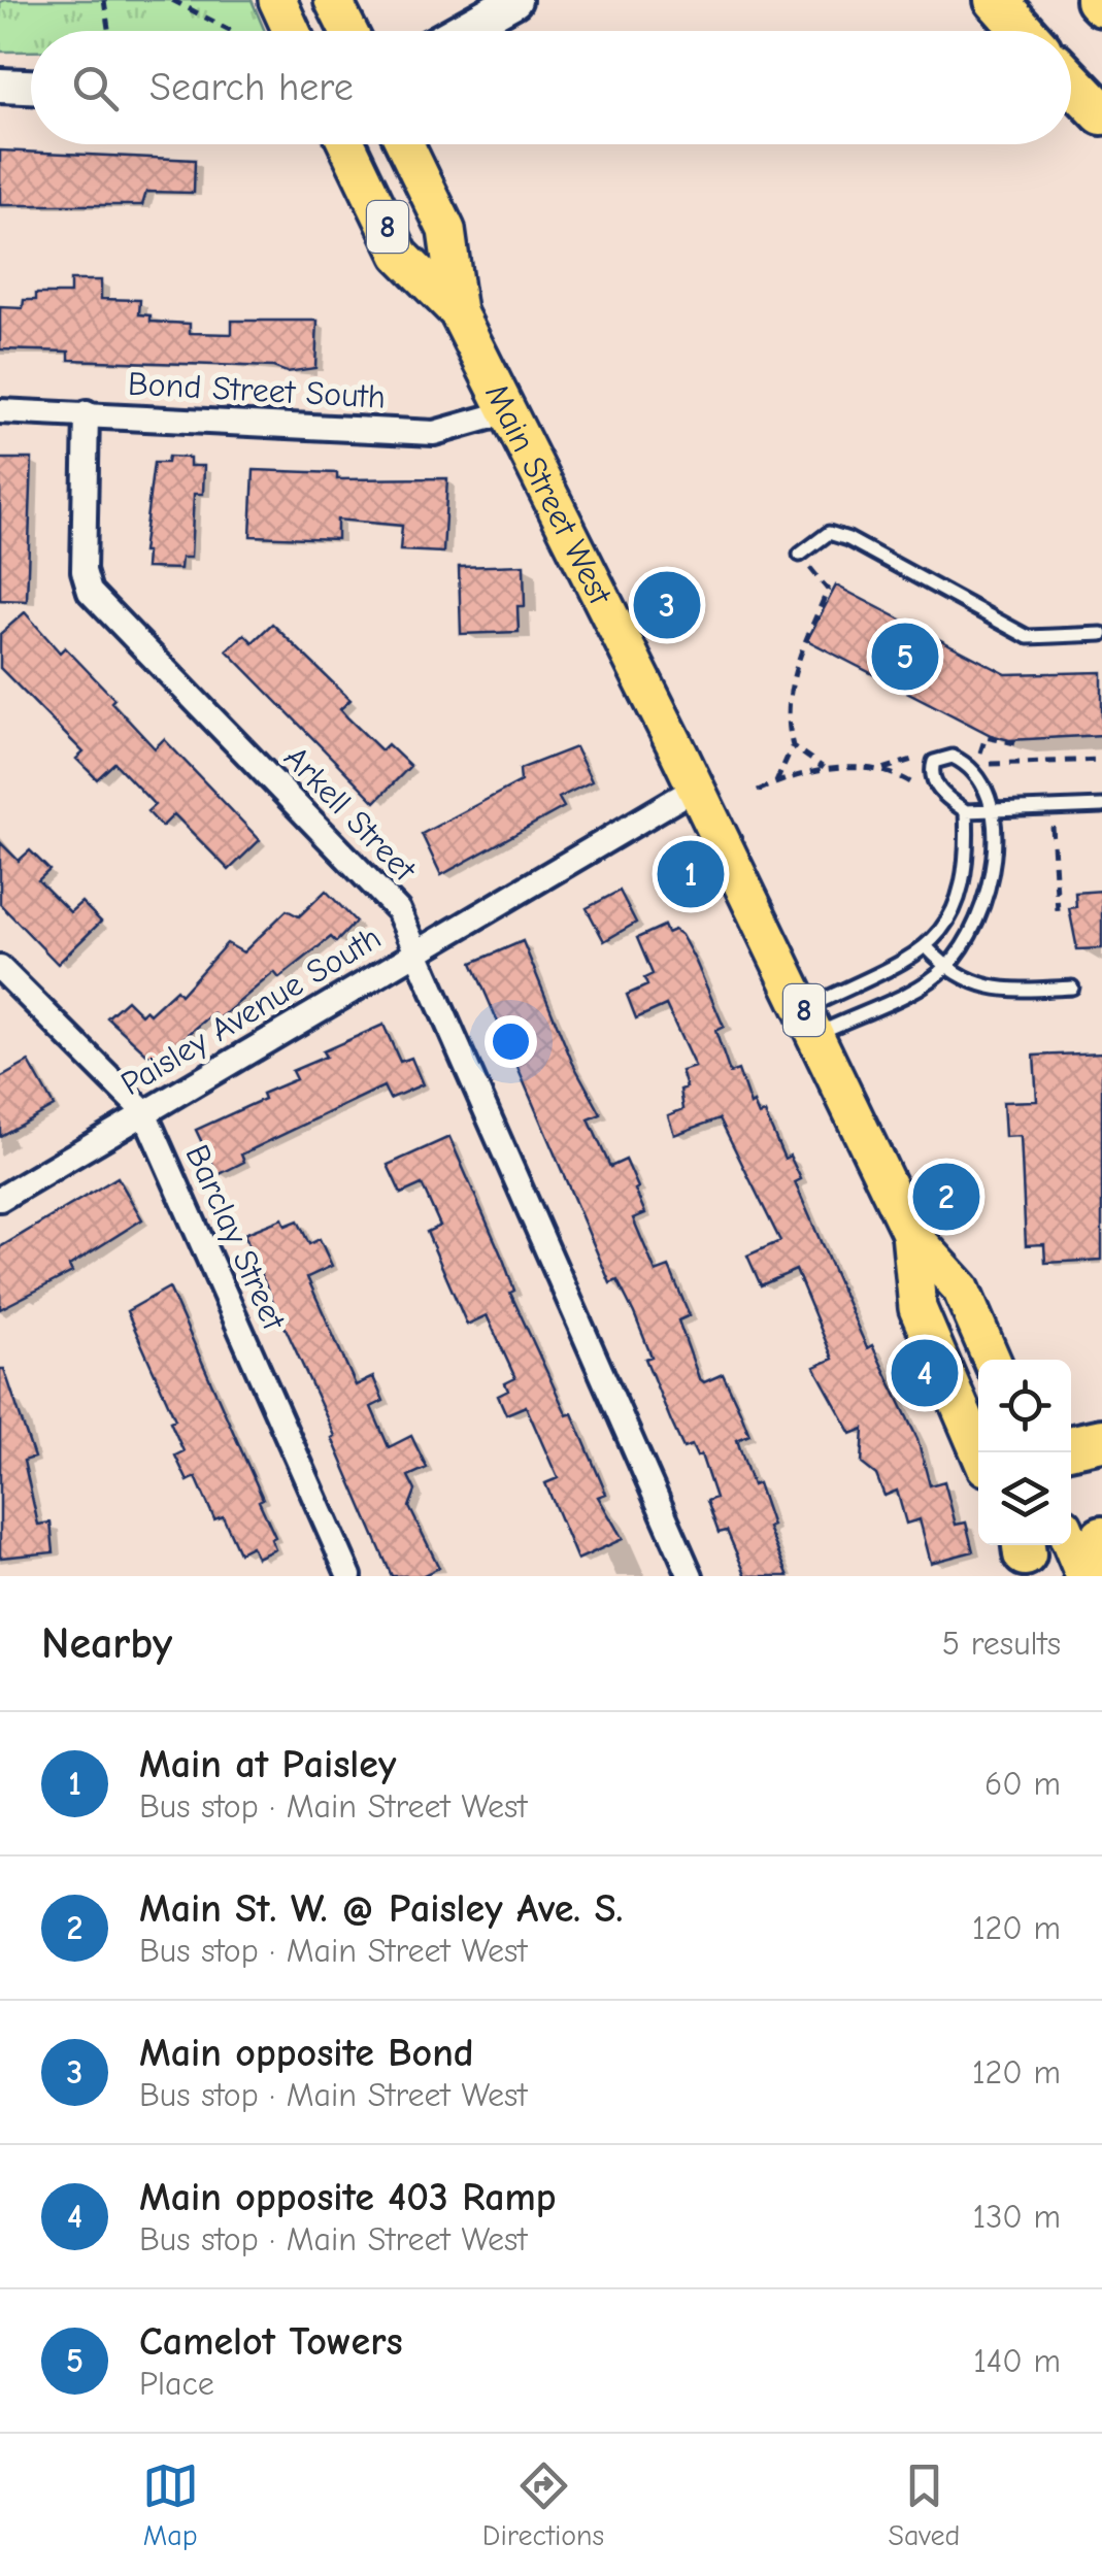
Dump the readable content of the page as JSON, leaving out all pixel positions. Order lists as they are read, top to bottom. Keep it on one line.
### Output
{"streets":{"main road":["8","Main Street West"],"street":["Bond Street South","Arkell Street","Paisley Avenue South","Barclay Street"]},"crossings":[["Bond Street South","Main Street West"],["Bond Street South","Arkell Street"],["Main Street West","Paisley Avenue South"],["Arkell Street","Paisley Avenue South"],["Paisley Avenue South","Barclay Street"]],"page":{"search":"Search here","pins":["3","5","1","2","4"],"heading":["Nearby","5 results"],"list":[{"mark":"1","name":"Main at Paisley","note":"Bus stop · Main Street West","value":"60 m"},{"mark":"2","name":"Main St. W. @ Paisley Ave. S.","note":"Bus stop · Main Street West","value":"120 m"},{"mark":"3","name":"Main opposite Bond","note":"Bus stop · Main Street West","value":"120 m"},{"mark":"4","name":"Main opposite 403 Ramp","note":"Bus stop · Main Street West","value":"130 m"},{"mark":"5","name":"Camelot Towers","note":"Place","value":"140 m"}],"nav":["Map","Directions","Saved"]}}
